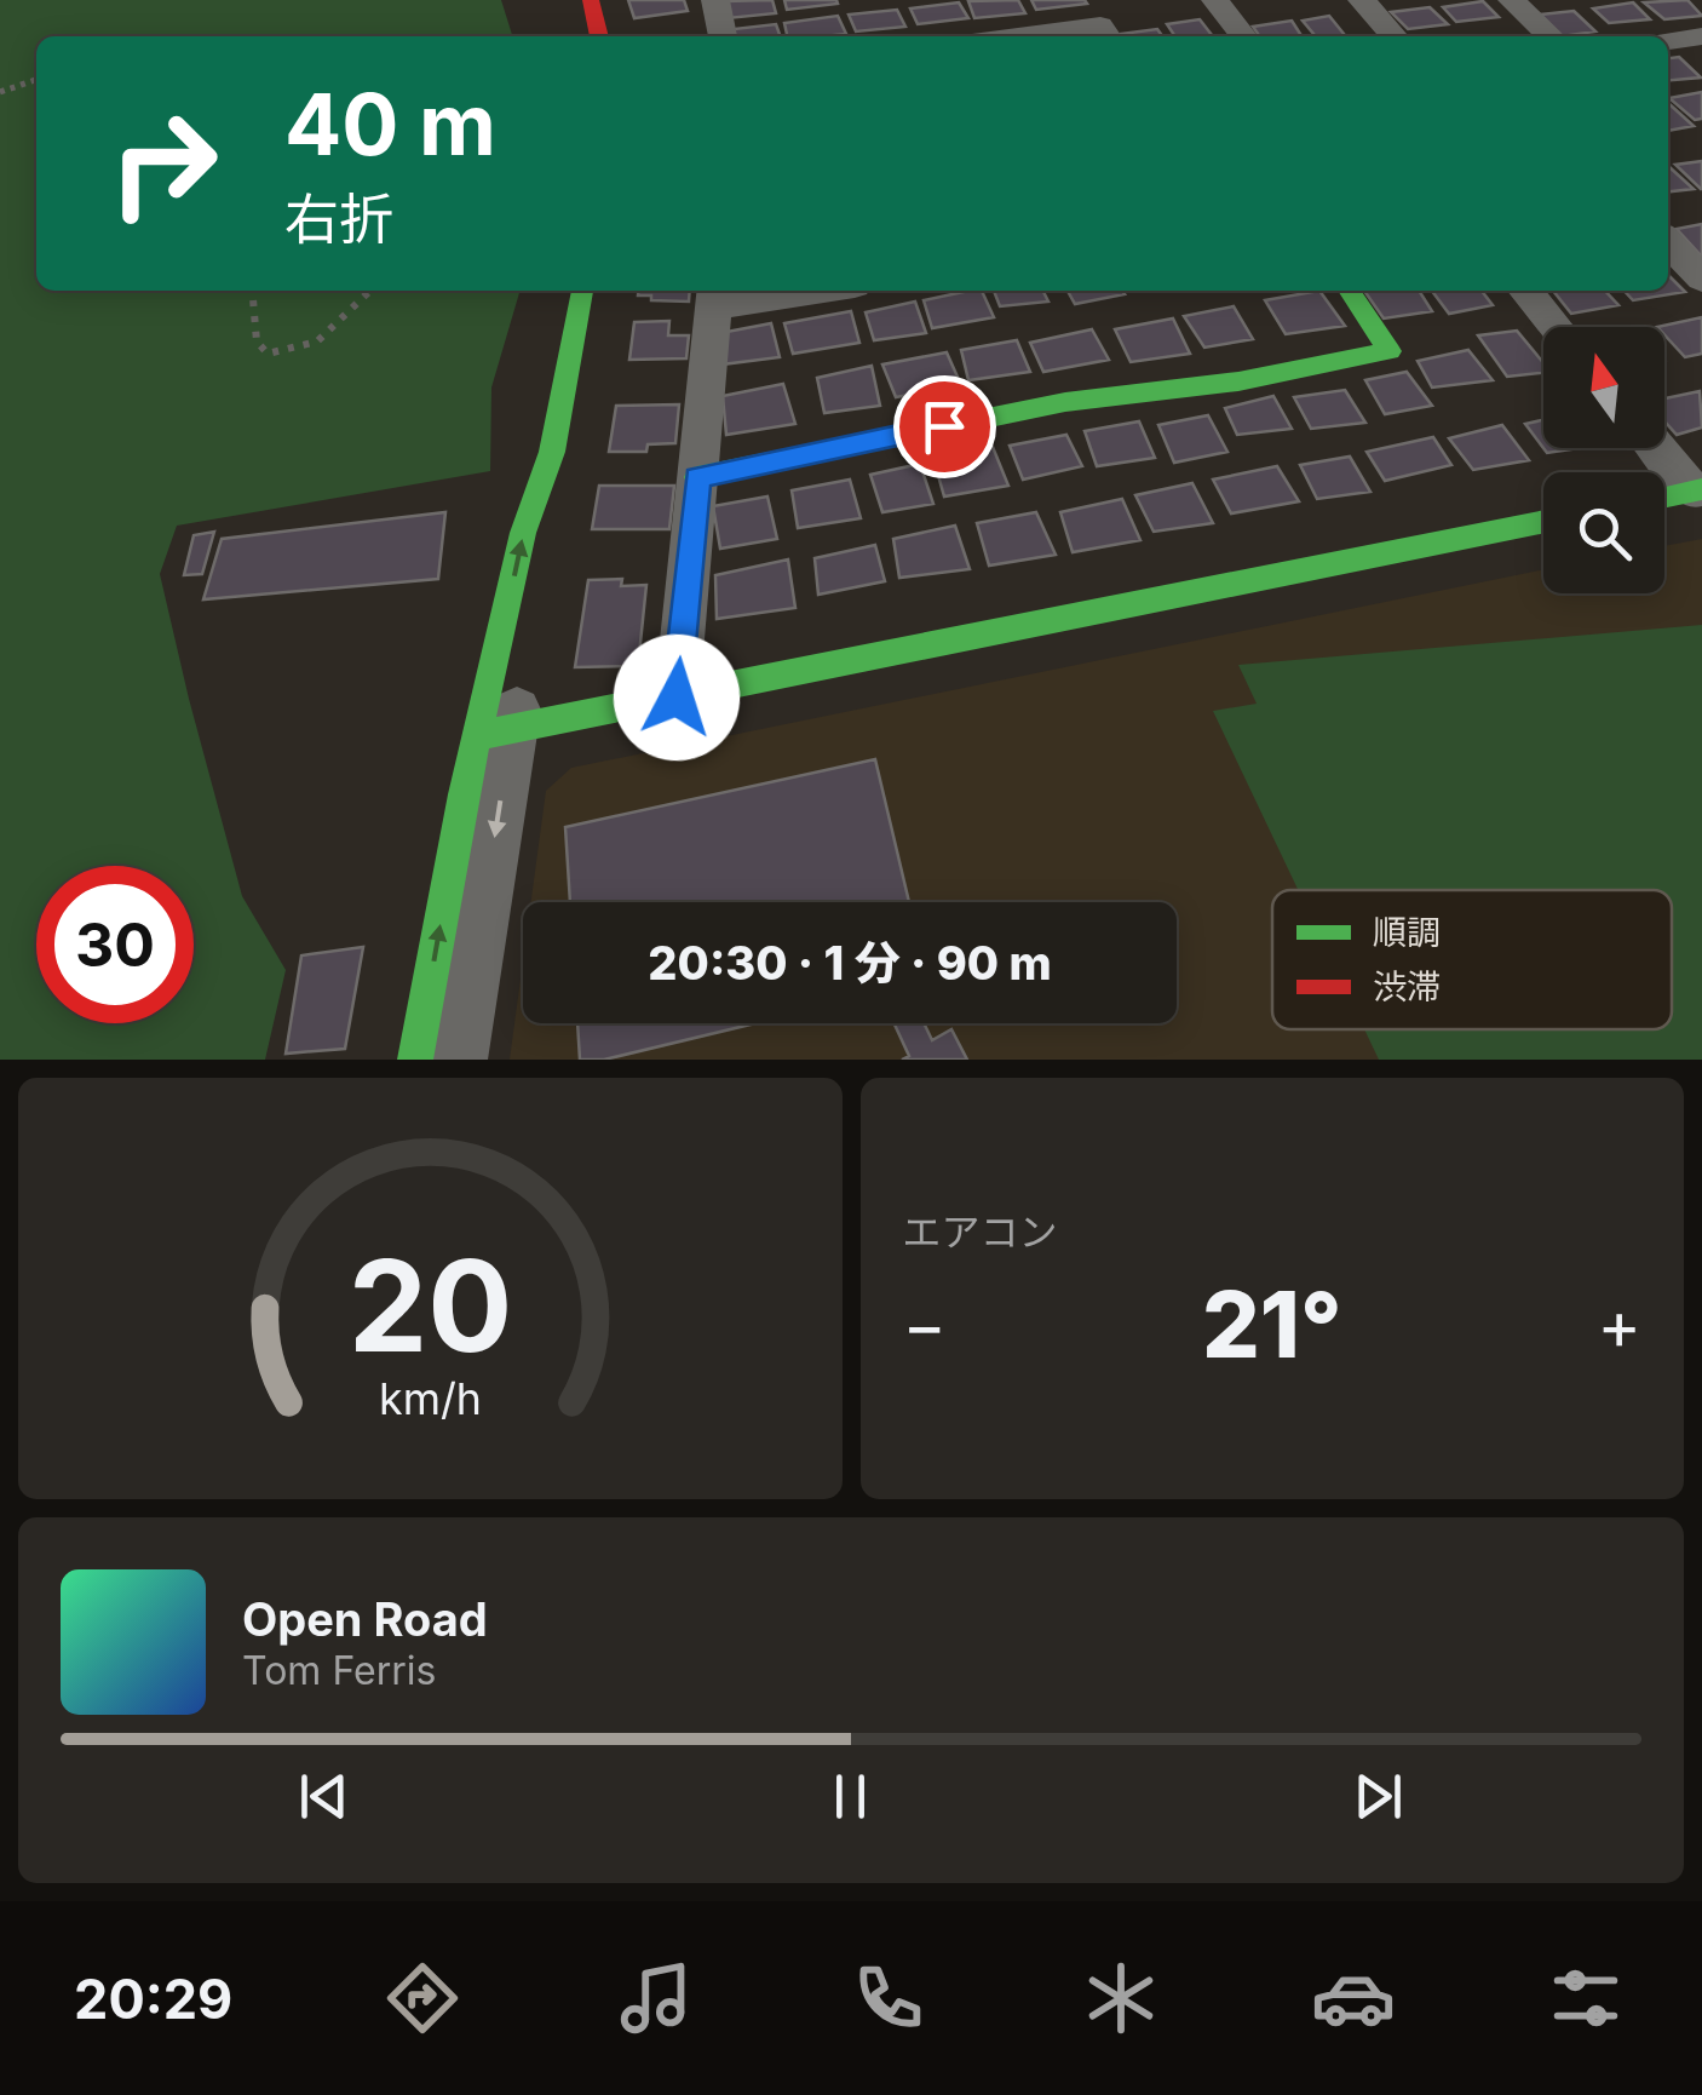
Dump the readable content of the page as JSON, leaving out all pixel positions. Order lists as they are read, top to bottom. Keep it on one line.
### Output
{"legend":["順調","渋滞"],"north":"top","page":{"turn":["40 m","右折"],"limit":"30","trip":"20:30 · 1 分 · 90 m","tile":"エアコン","heat":["−","21°","+"],"song":["Open Road","Tom Ferris"],"tabs":"20:29","gauge":["20","km/h"]}}
